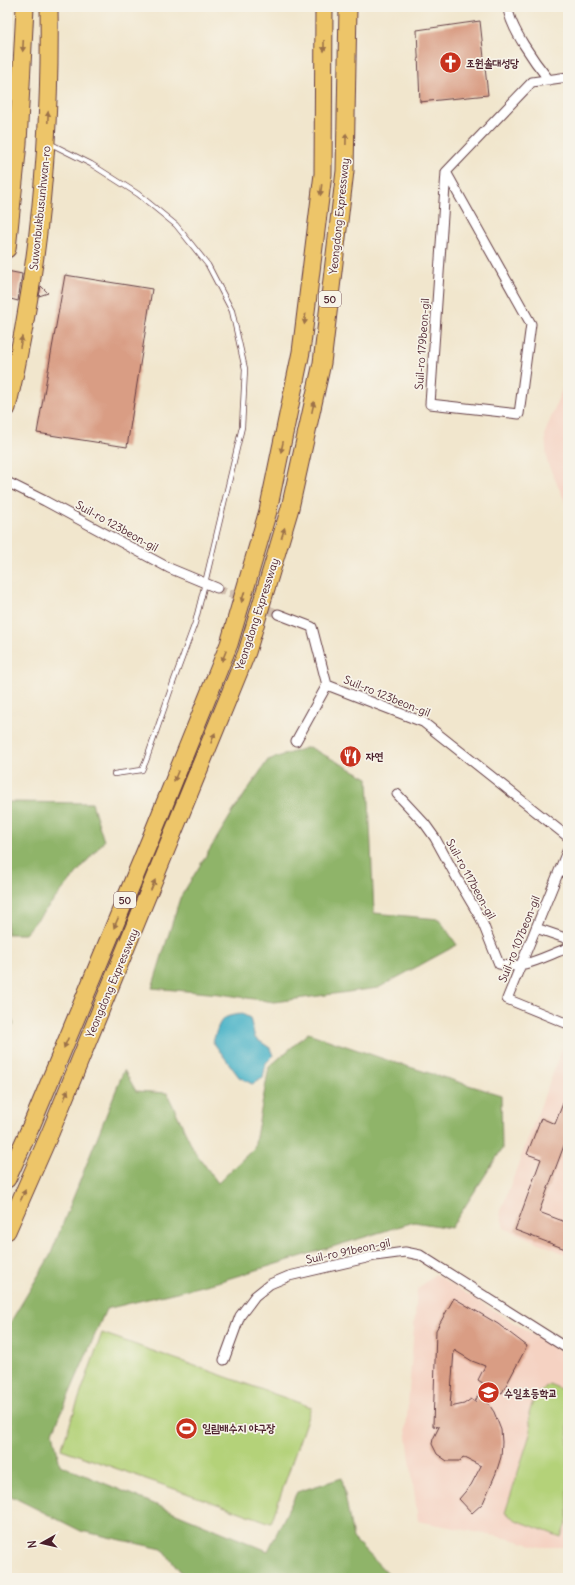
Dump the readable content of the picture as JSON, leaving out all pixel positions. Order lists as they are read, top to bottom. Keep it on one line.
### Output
{"streets":{"highway":["Suwonbukbusunhwan-ro","Yeongdong Expressway","50"],"street":["Suil-ro 179beon-gil","Suil-ro 123beon-gil","Suil-ro 117beon-gil","Suil-ro 107beon-gil","Suil-ro 91beon-gil"]},"crossings":[["Suil-ro 117beon-gil","Suil-ro 107beon-gil"]],"places":{"church":["조원솔대성당"],"restaurant":["자연"],"school or university":["수일초등학교"],"sports":["일림배수지 야구장"]},"north":"left"}
